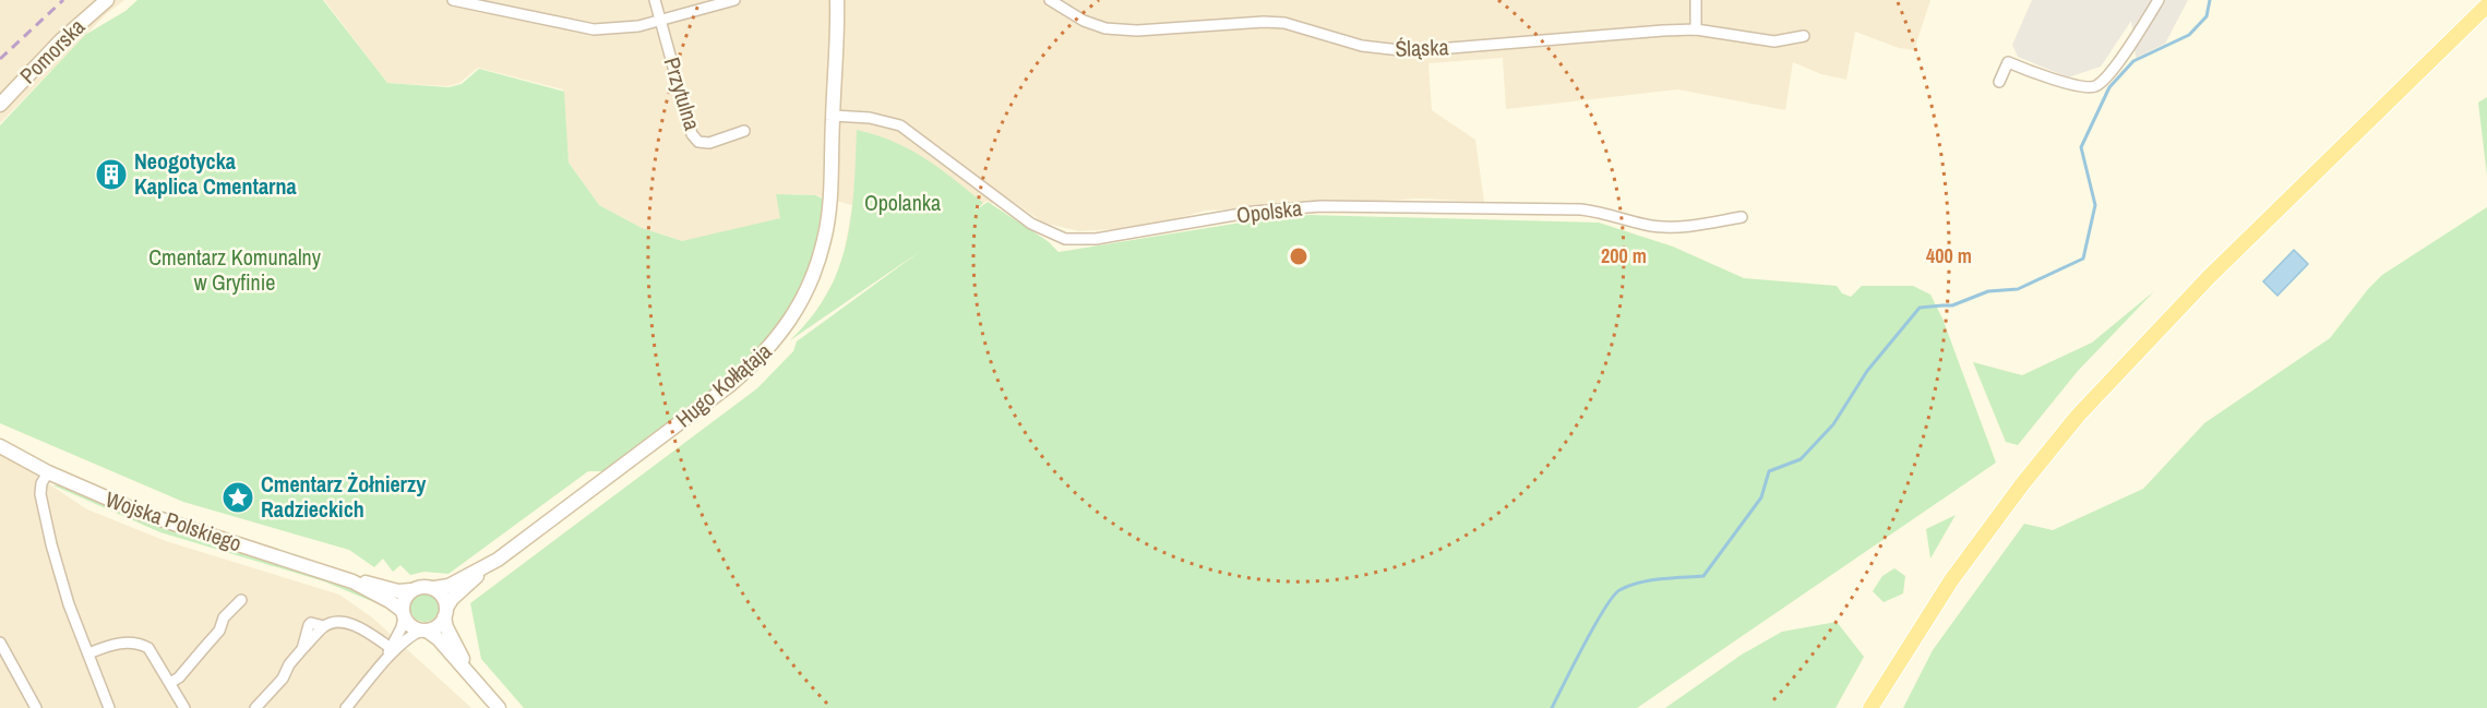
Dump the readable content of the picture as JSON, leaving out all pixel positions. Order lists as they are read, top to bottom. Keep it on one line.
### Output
{"streets":{"street":["Śląska","Pomorska","Przytulna","Opolska","Hugo Kołłątaja","Wojska Polskiego"]},"crossings":[["Opolska","Hugo Kołłątaja"],["Hugo Kołłątaja","Wojska Polskiego"]],"parks":["Opolanka","Cmentarz Komunalny w Gryfinie"],"places":{"building":["Neogotycka Kaplica Cmentarna"],"place":["Cmentarz Żołnierzy Radzieckich"]},"rings":["200 m","400 m"]}
